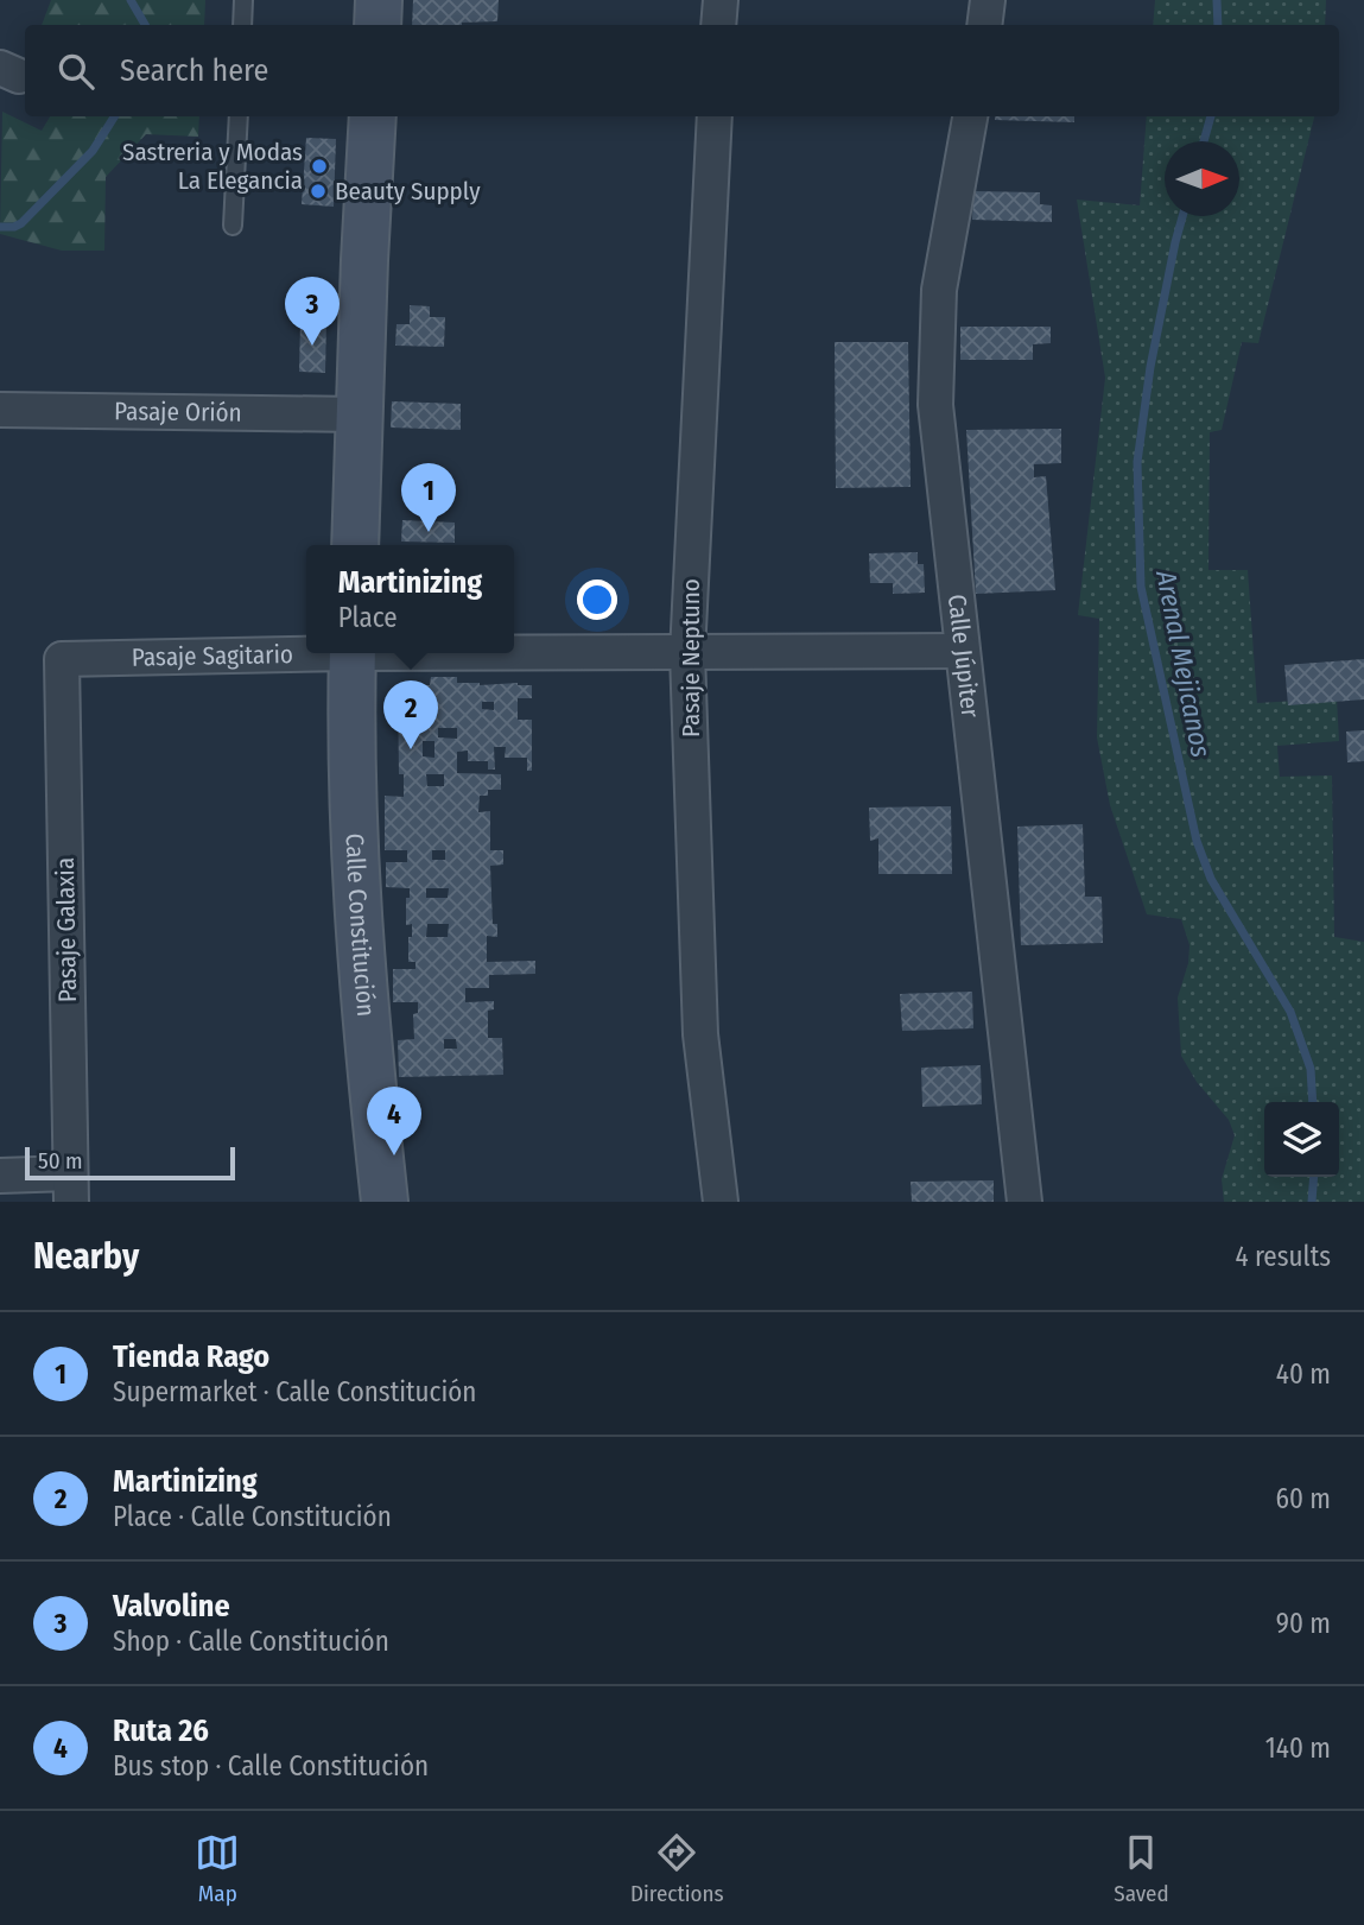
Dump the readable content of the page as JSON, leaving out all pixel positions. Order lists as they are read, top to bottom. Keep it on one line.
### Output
{"streets":{"main road":["Calle Constitución"],"street":["Pasaje Orión","Pasaje Sagitario","Calle Júpiter","Pasaje Neptuno","Pasaje Galaxia"]},"crossings":[["Pasaje Sagitario","Calle Júpiter"],["Pasaje Sagitario","Pasaje Neptuno"],["Pasaje Sagitario","Pasaje Galaxia"]],"water":["Arenal Mejicanos"],"places":["Sastreria y Modas La Elegancia","Beauty Supply"],"scale_bar":"50 m","north":"right","page":{"search":"Search here","pins":["3","1","2","4"],"popup":["Martinizing","Place"],"scale":"50 m","heading":["Nearby","4 results"],"list":[{"mark":"1","name":"Tienda Rago","note":"Supermarket · Calle Constitución","value":"40 m"},{"mark":"2","name":"Martinizing","note":"Place · Calle Constitución","value":"60 m"},{"mark":"3","name":"Valvoline","note":"Shop · Calle Constitución","value":"90 m"},{"mark":"4","name":"Ruta 26","note":"Bus stop · Calle Constitución","value":"140 m"}],"nav":["Map","Directions","Saved"]}}
